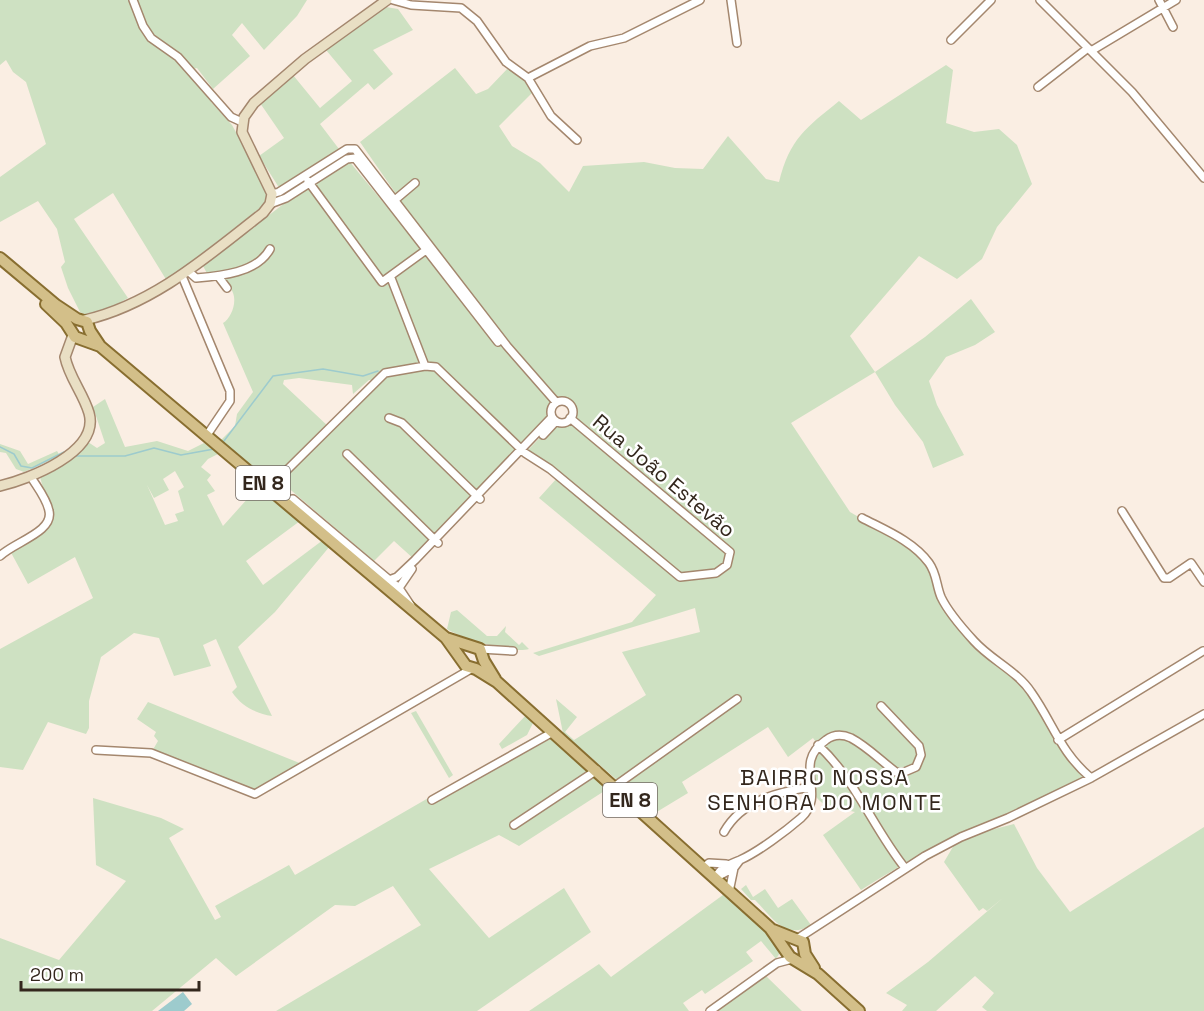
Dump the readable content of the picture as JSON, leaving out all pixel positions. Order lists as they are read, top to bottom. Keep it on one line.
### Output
{"streets":{"main road":["EN 8"],"street":["Rua João Estevão"]},"districts":["BAIRRO NOSSA SENHORA DO MONTE"],"scale_bar":"200 m"}
